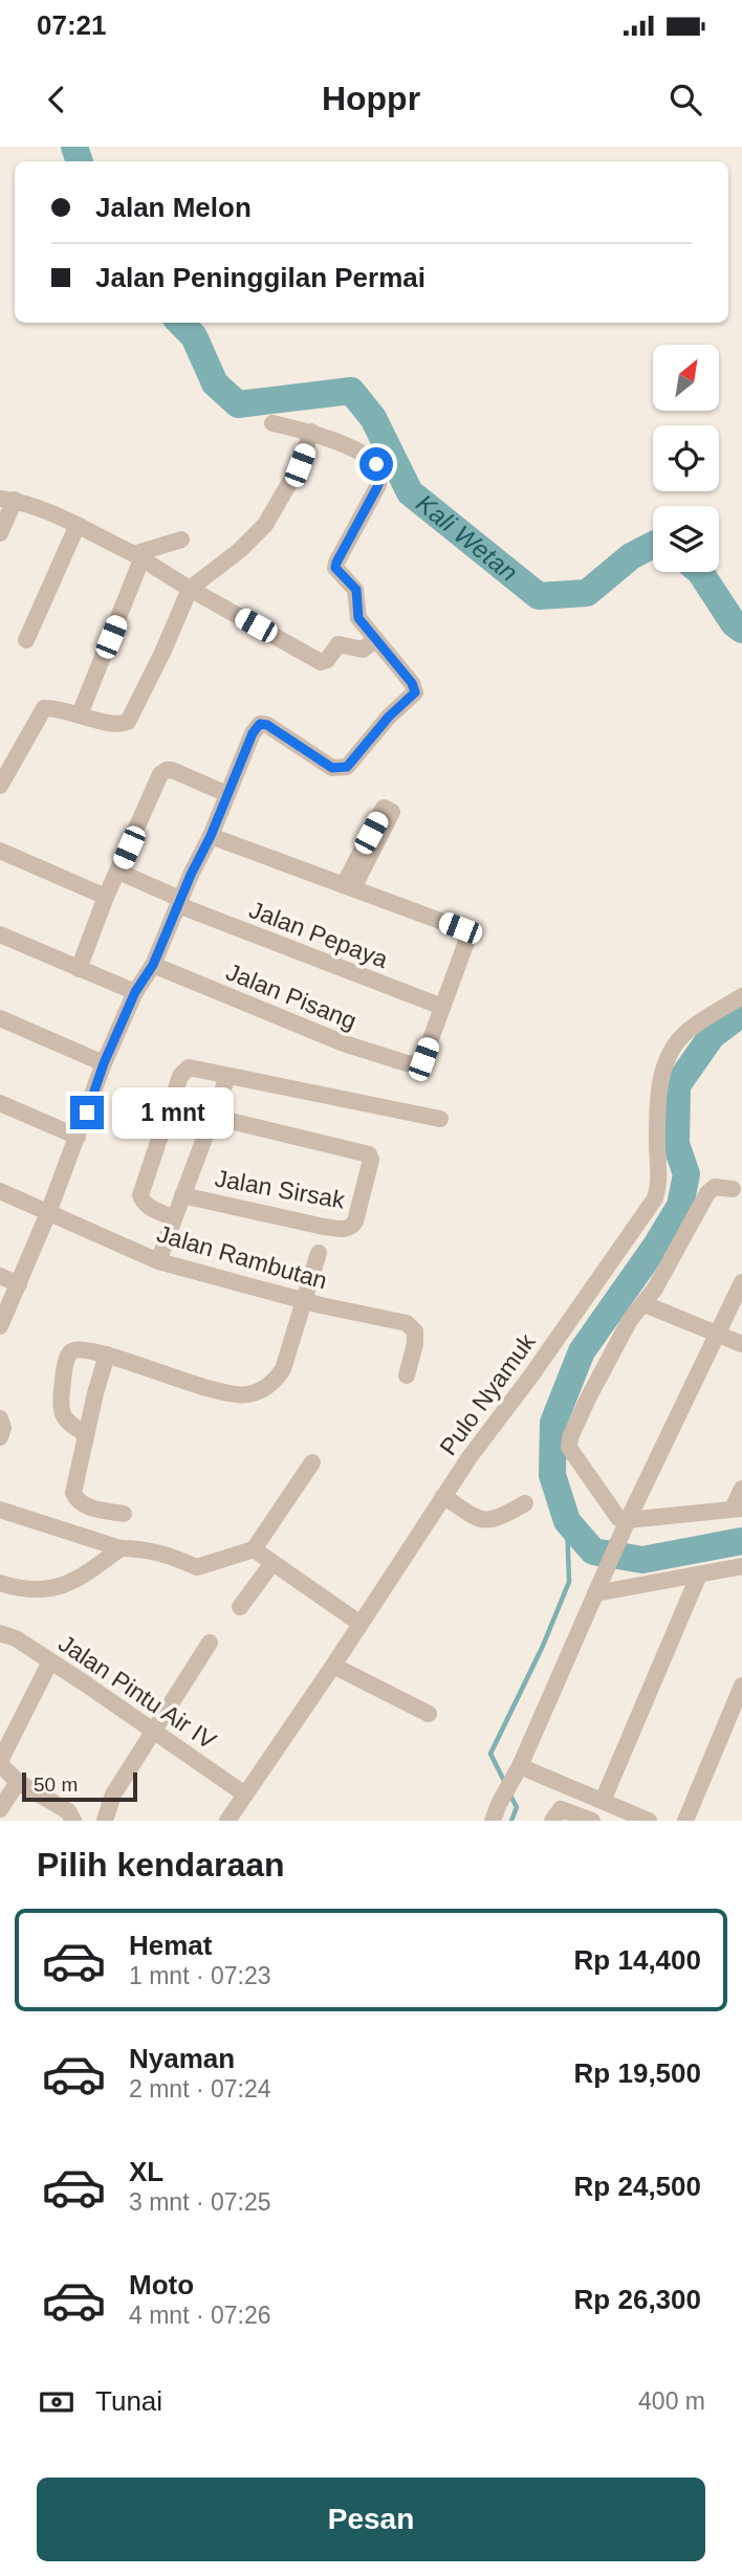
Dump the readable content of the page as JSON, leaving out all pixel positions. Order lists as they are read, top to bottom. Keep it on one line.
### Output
{"streets":{"street":["Jalan Pepaya","Jalan Pisang","Jalan Sirsak","Jalan Rambutan","Pulo Nyamuk","Jalan Pintu Air IV"]},"crossings":[["Jalan Pepaya","Jalan Pisang"],["Pulo Nyamuk","Jalan Pintu Air IV"]],"water":["Kali Wetan"],"scale_bar":"50 m","north":"top right","page":{"status":"07:21","header":"Hoppr","banner":["Jalan Melon","Jalan Peninggilan Permai"],"bubble":"1 mnt","scale":"50 m","heading":"Pilih kendaraan","list":[{"name":"Hemat","note":"1 mnt · 07:23","value":"Rp 14,400"},{"name":"Nyaman","note":"2 mnt · 07:24","value":"Rp 19,500"},{"name":"XL","note":"3 mnt · 07:25","value":"Rp 24,500"},{"name":"Moto","note":"4 mnt · 07:26","value":"Rp 26,300"}],"pay":["Tunai","400 m"],"buttons":"Pesan"}}
